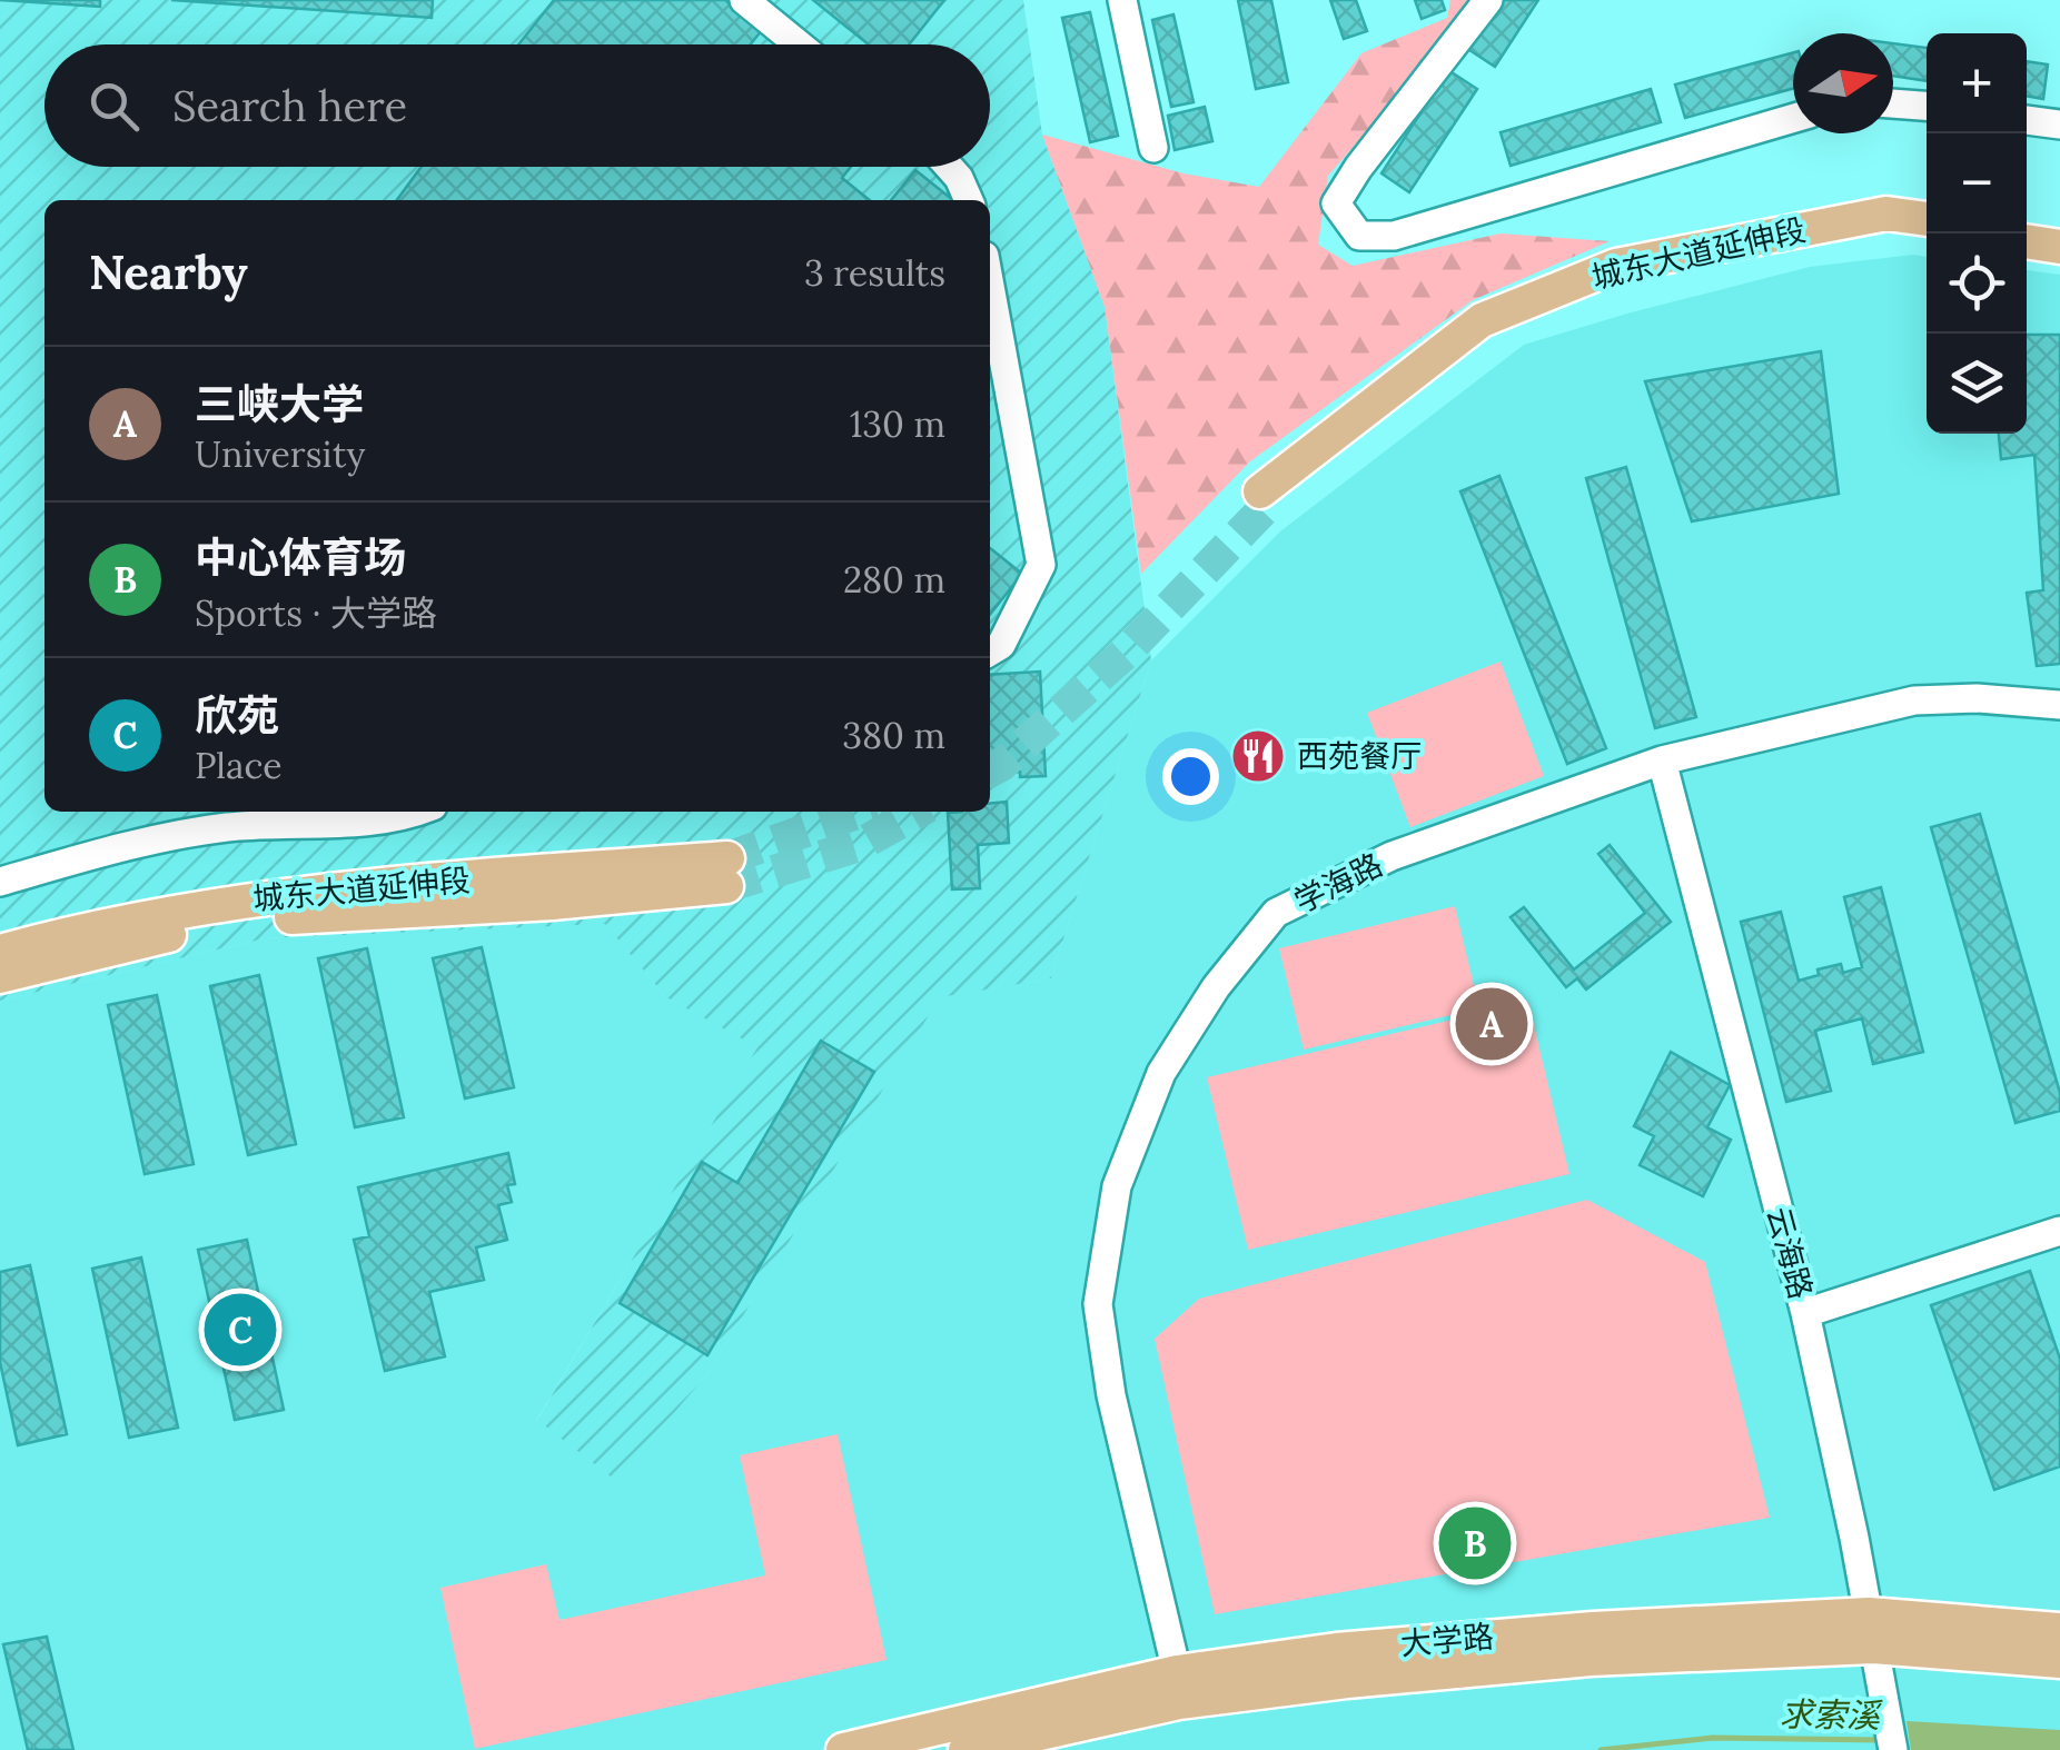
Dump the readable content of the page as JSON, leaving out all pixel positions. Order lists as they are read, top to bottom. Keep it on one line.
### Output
{"streets":{"main road":["城东大道延伸段","大学路"],"street":["学海路","云海路"]},"crossings":[["学海路","云海路"],["学海路","大学路"],["云海路","大学路"]],"water":["求索溪"],"places":{"restaurant":["西苑餐厅"]},"north":"right","page":{"map_buttons":["+","−"],"search":"Search here","heading":["Nearby","3 results"],"list":[{"mark":"A","name":"三峡大学","note":"University","value":"130 m"},{"mark":"B","name":"中心体育场","note":"Sports · 大学路","value":"280 m"},{"mark":"C","name":"欣苑","note":"Place","value":"380 m"}],"pins":["A","C","B"]}}
